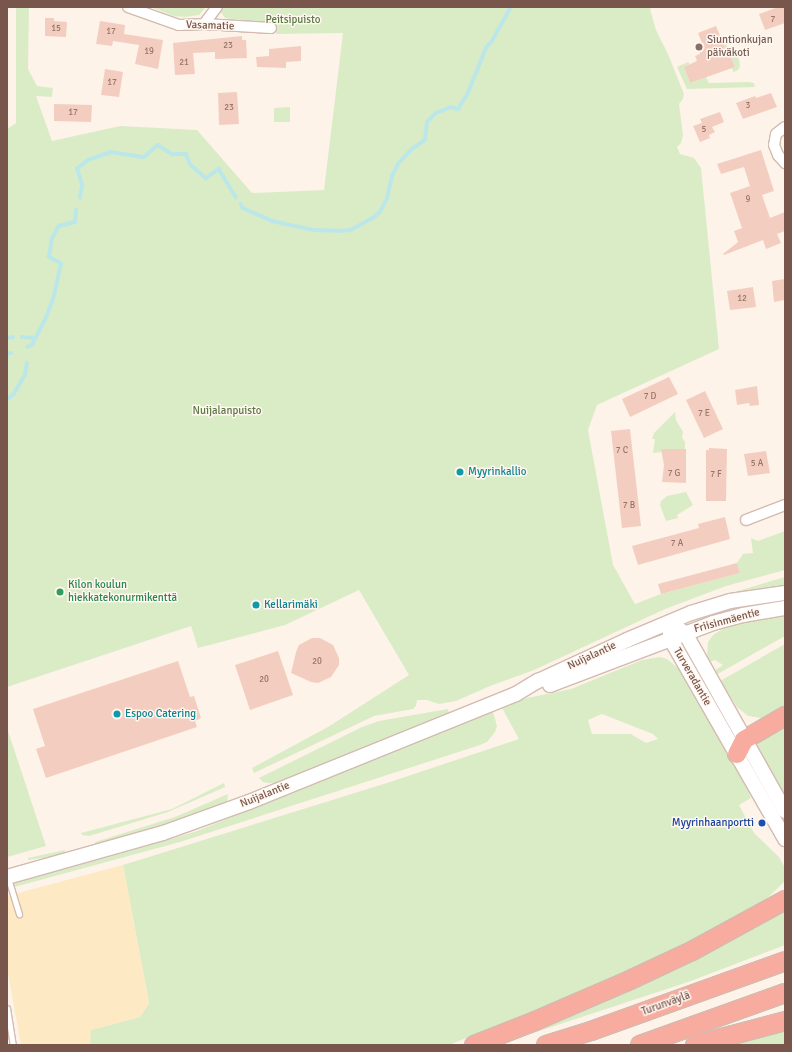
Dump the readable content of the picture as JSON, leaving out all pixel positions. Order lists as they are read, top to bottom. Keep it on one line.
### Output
{"streets":{"highway":["Turunväylä"],"main road":["Friisinmäentie","Nuijalantie","Turveradantie"],"street":["Vasamatie"]},"crossings":[["Friisinmäentie","Nuijalantie"],["Friisinmäentie","Turveradantie"],["Nuijalantie","Turveradantie"]],"parks":["Peitsipuisto","Nuijalanpuisto"],"places":["Siuntionkujan päiväkoti","Myyrinkallio","Kilon koulun hiekkatekonurmikenttä","Kellarimäki","Espoo Catering","Myyrinhaanportti"],"house_numbers":["7","15","17","23","19","21","17","3","23","17","5","9","12","7 D","7 E","7 C","5 A","7 G","7 F","7 B","7 A","20","20"]}
